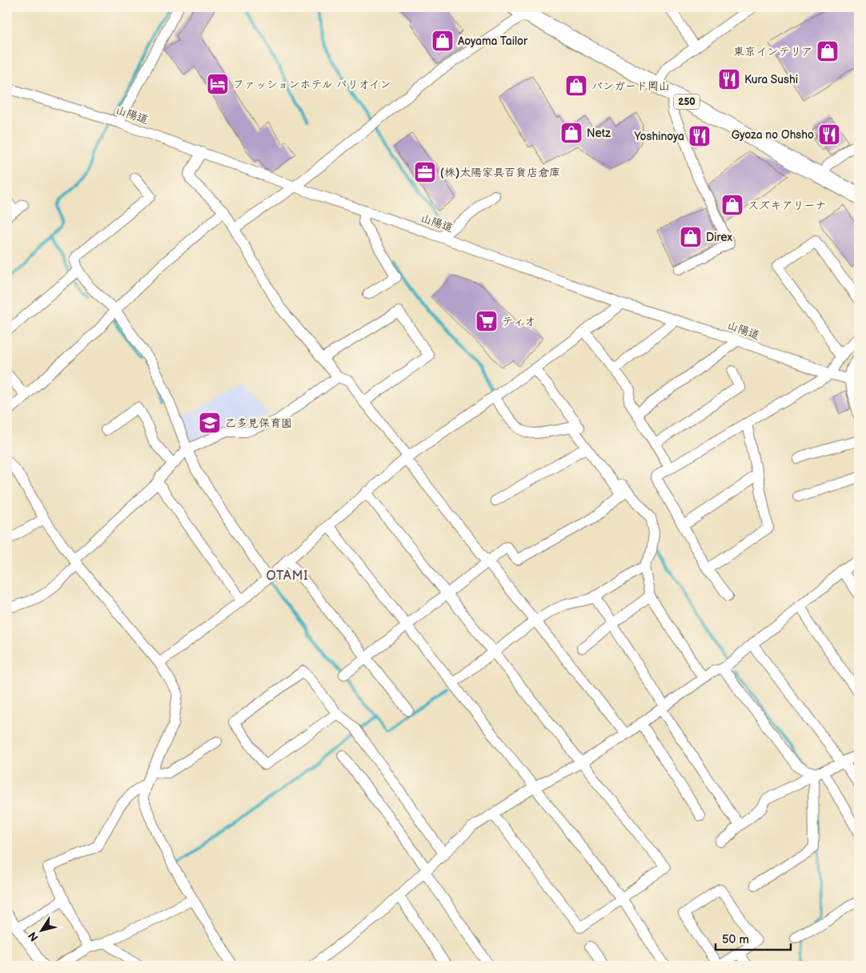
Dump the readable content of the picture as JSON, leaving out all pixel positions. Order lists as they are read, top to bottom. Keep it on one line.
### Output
{"streets":{"highway":["250"],"street":["山陽道"]},"districts":["OTAMI"],"places":{"shop":["Aoyama Tailor","東京インテリア","バンガード岡山","Netz","スズキアリーナ","Direx"],"restaurant":["Kura Sushi","Gyoza no Ohsho","Yoshinoya"],"hotel":["ファッションホテル パリオイン"],"office":["(株)太陽家具百貨店倉庫"],"supermarket":["ティオ"],"school or university":["乙多見保育園"]},"scale_bar":"50 m","north":"bottom left"}
